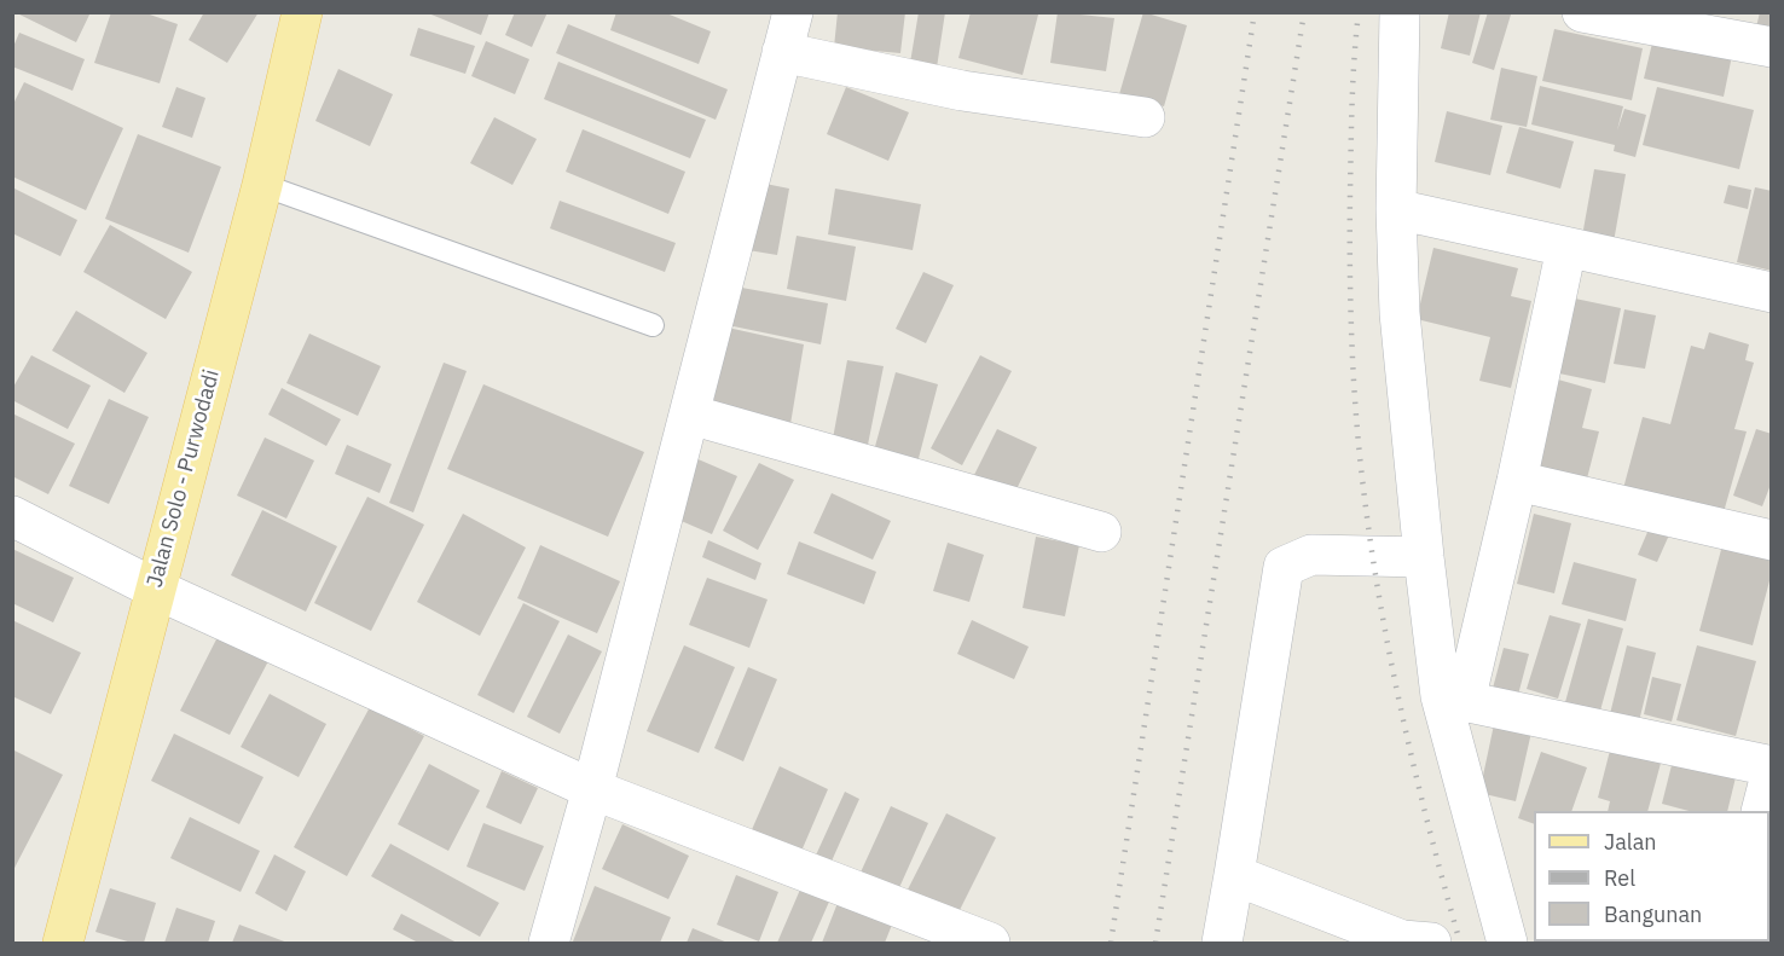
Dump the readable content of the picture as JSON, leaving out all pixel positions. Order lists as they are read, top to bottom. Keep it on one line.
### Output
{"streets":{"main road":["Jalan Solo - Purwodadi"]},"legend":["Jalan","Rel","Bangunan"]}
